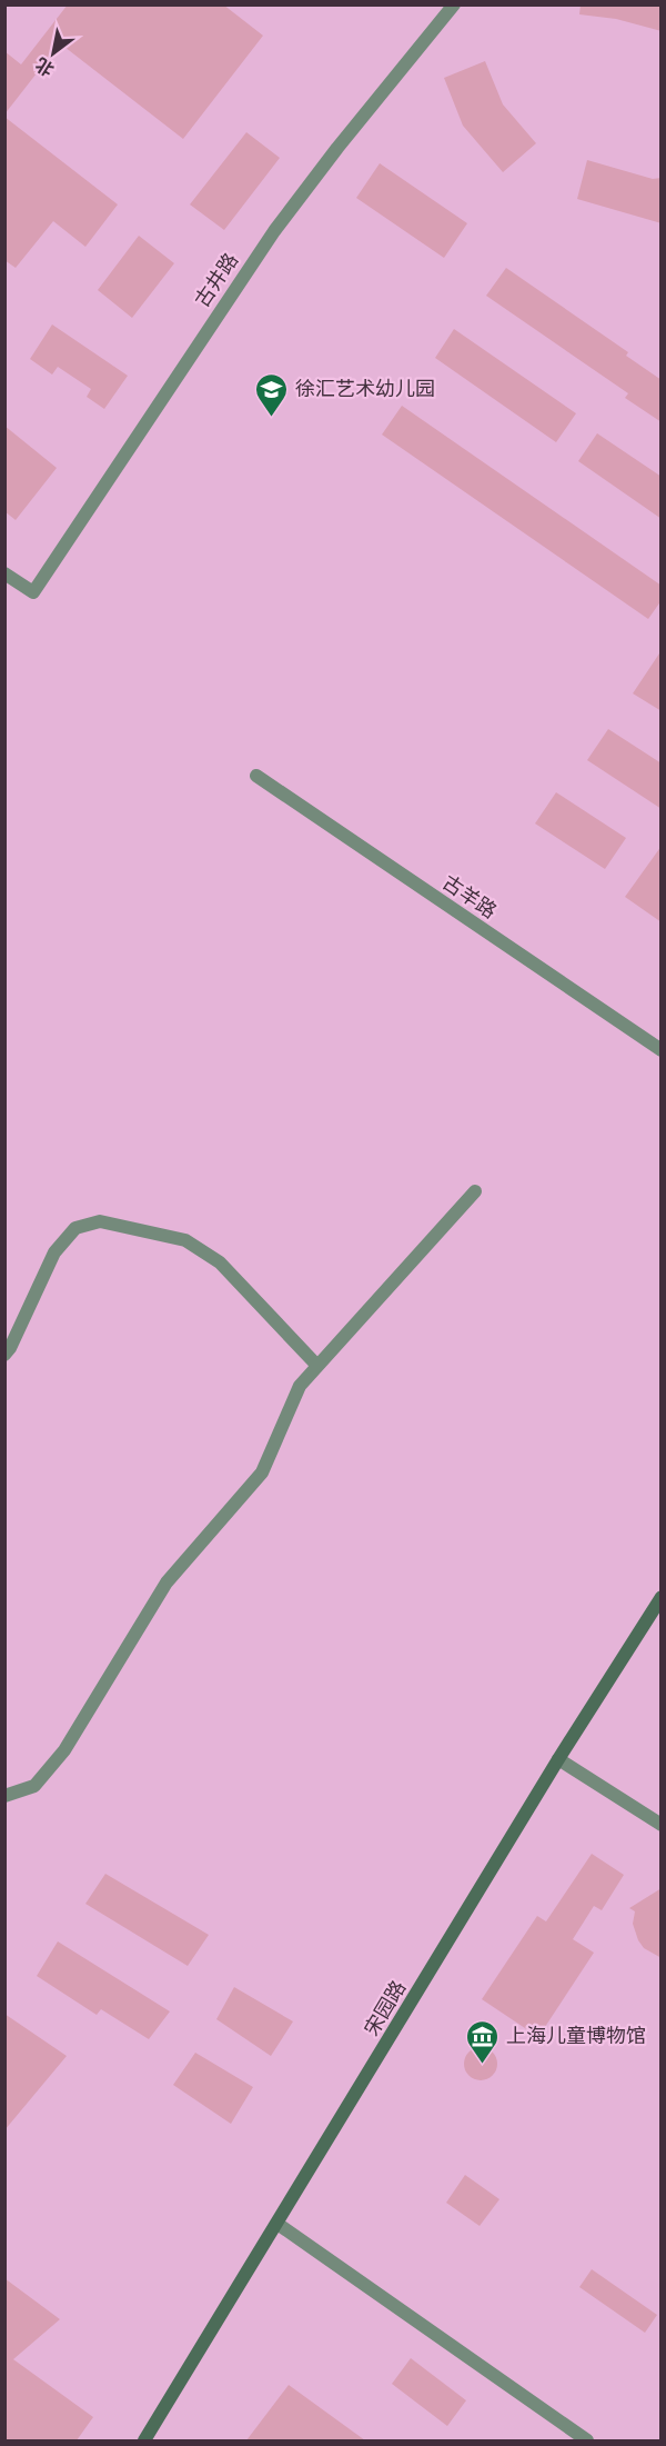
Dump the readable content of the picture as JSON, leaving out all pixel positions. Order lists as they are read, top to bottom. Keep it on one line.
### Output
{"streets":{"main road":["宋园路"],"street":["古井路","古羊路"]},"places":{"school or university":["徐汇艺术幼儿园"],"museum":["上海儿童博物馆"]},"north":"bottom left"}
